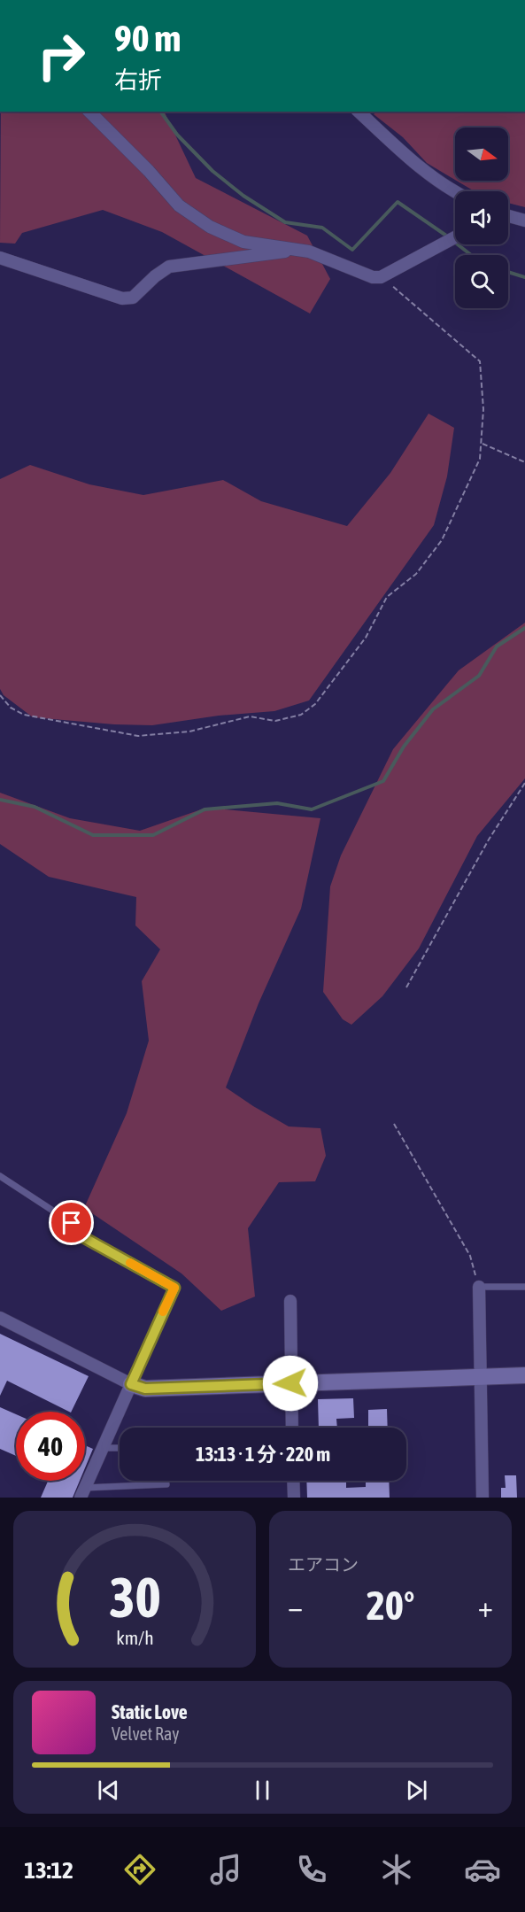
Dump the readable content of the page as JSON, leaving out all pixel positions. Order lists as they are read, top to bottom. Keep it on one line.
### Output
{"north":"right","page":{"turn":["90 m","右折"],"limit":"40","trip":"13:13 · 1 分 · 220 m","tile":"エアコン","heat":["−","20°","+"],"song":["Static Love","Velvet Ray"],"tabs":"13:12","gauge":["30","km/h"]}}
